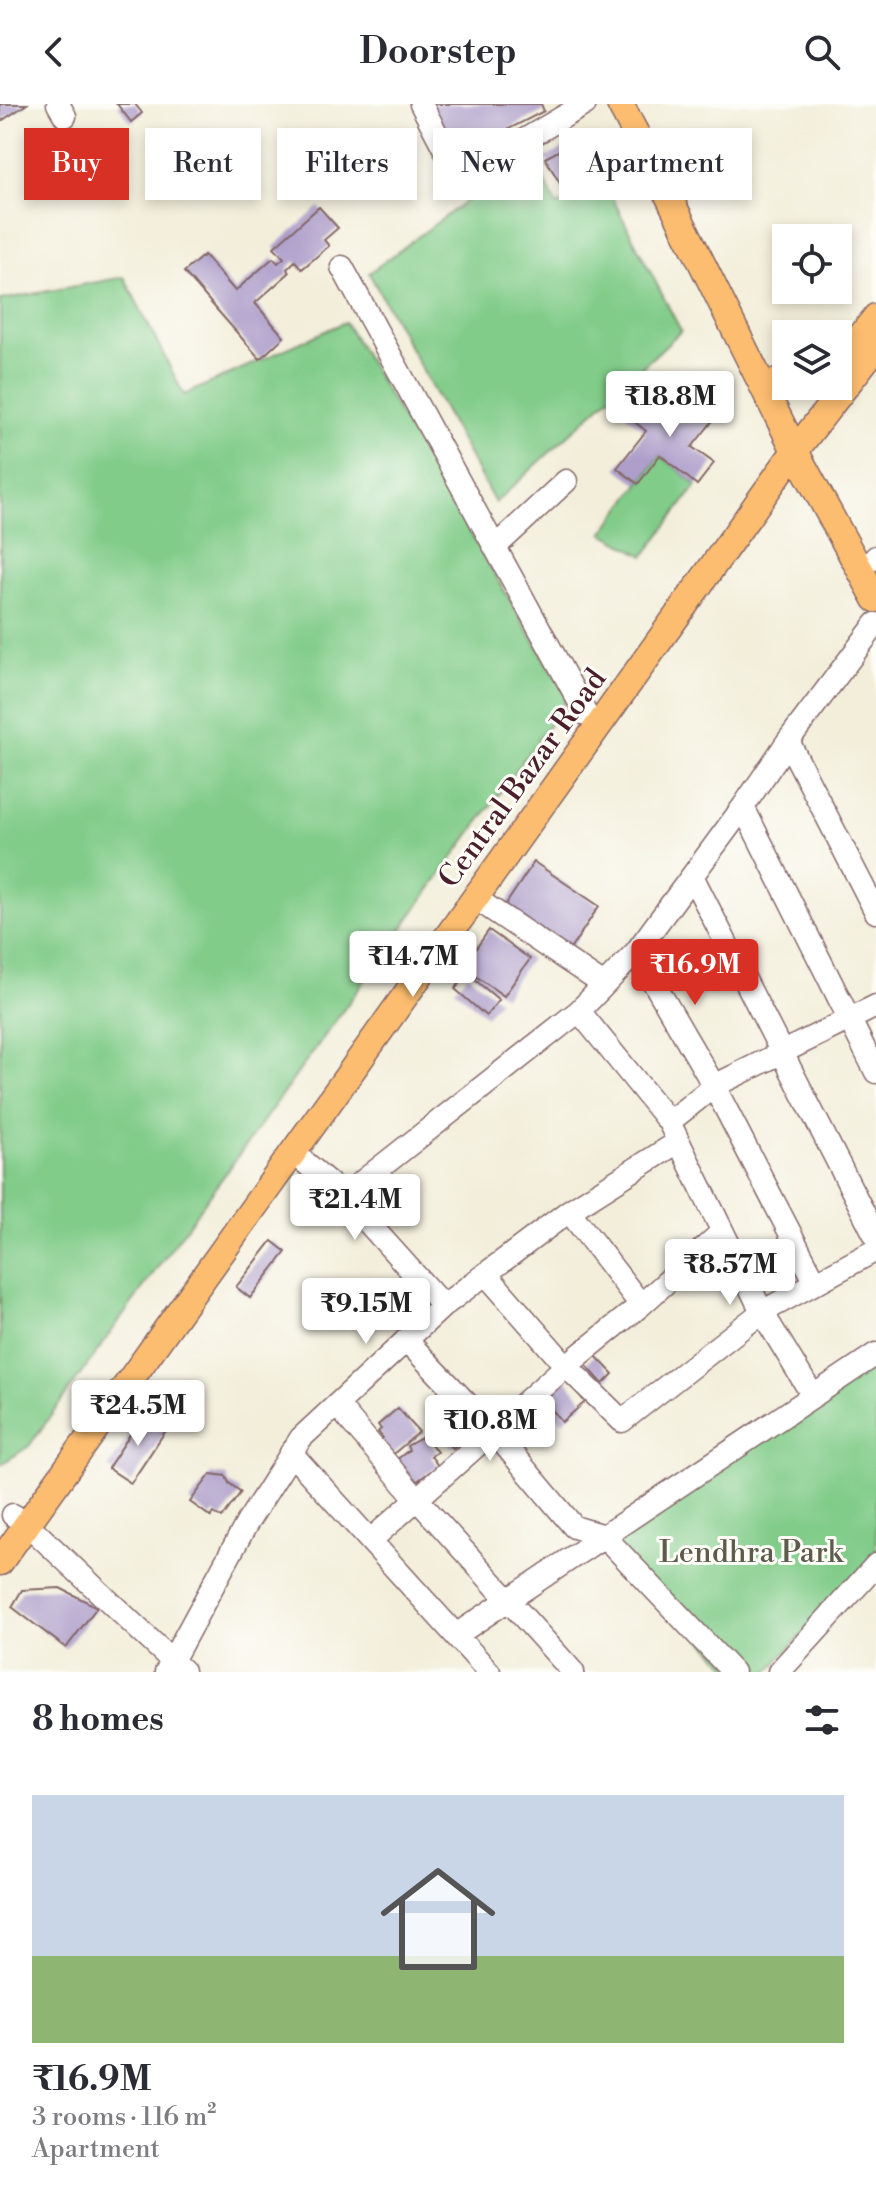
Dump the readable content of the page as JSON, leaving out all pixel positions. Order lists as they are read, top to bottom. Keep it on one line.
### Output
{"streets":{"main road":["Central Bazar Road"]},"parks":["Lendhra Park"],"page":{"header":"Doorstep","chip":["Buy","Rent","Filters","New","Apartment"],"price":["₹18.8M","₹14.7M","₹16.9M","₹21.4M","₹8.57M","₹9.15M","₹24.5M","₹10.8M"],"heading":"8 homes","list":[{"name":"₹16.9M","note":"3 rooms · 116 m² · Apartment"}]}}
